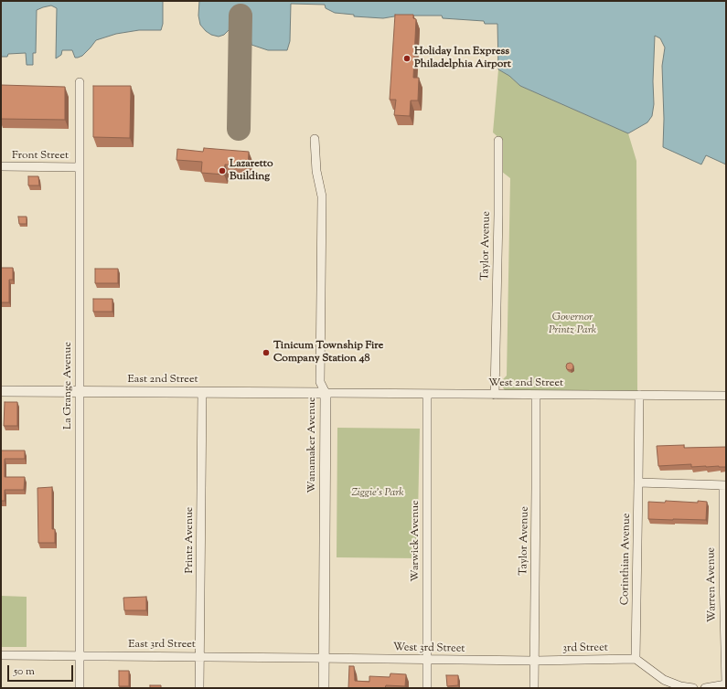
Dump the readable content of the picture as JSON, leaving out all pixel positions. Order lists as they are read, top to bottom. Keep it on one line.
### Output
{"streets":{"street":["Front Street","Taylor Avenue","East 2nd Street","West 2nd Street","La Grange Avenue","Wanamaker Avenue","Printz Avenue","Warwick Avenue","Corinthian Avenue","Warren Avenue","East 3rd Street","West 3rd Street","3rd Street"]},"crossings":[["Front Street","La Grange Avenue"],["Taylor Avenue","West 2nd Street"],["Taylor Avenue","West 3rd Street"],["Taylor Avenue","3rd Street"],["East 2nd Street","West 2nd Street"],["East 2nd Street","La Grange Avenue"],["East 2nd Street","Wanamaker Avenue"],["East 2nd Street","Printz Avenue"],["West 2nd Street","Wanamaker Avenue"],["West 2nd Street","Warwick Avenue"],["West 2nd Street","Corinthian Avenue"],["La Grange Avenue","East 3rd Street"],["Wanamaker Avenue","East 3rd Street"],["Wanamaker Avenue","West 3rd Street"],["Printz Avenue","East 3rd Street"],["Warwick Avenue","West 3rd Street"],["Corinthian Avenue","3rd Street"],["East 3rd Street","West 3rd Street"],["West 3rd Street","3rd Street"]],"parks":["Governor Printz Park","Ziggie's Park"],"places":["Holiday Inn Express Philadelphia Airport","Lazaretto Building","Tinicum Township Fire Company Station 48"],"scale_bar":"50 m"}
